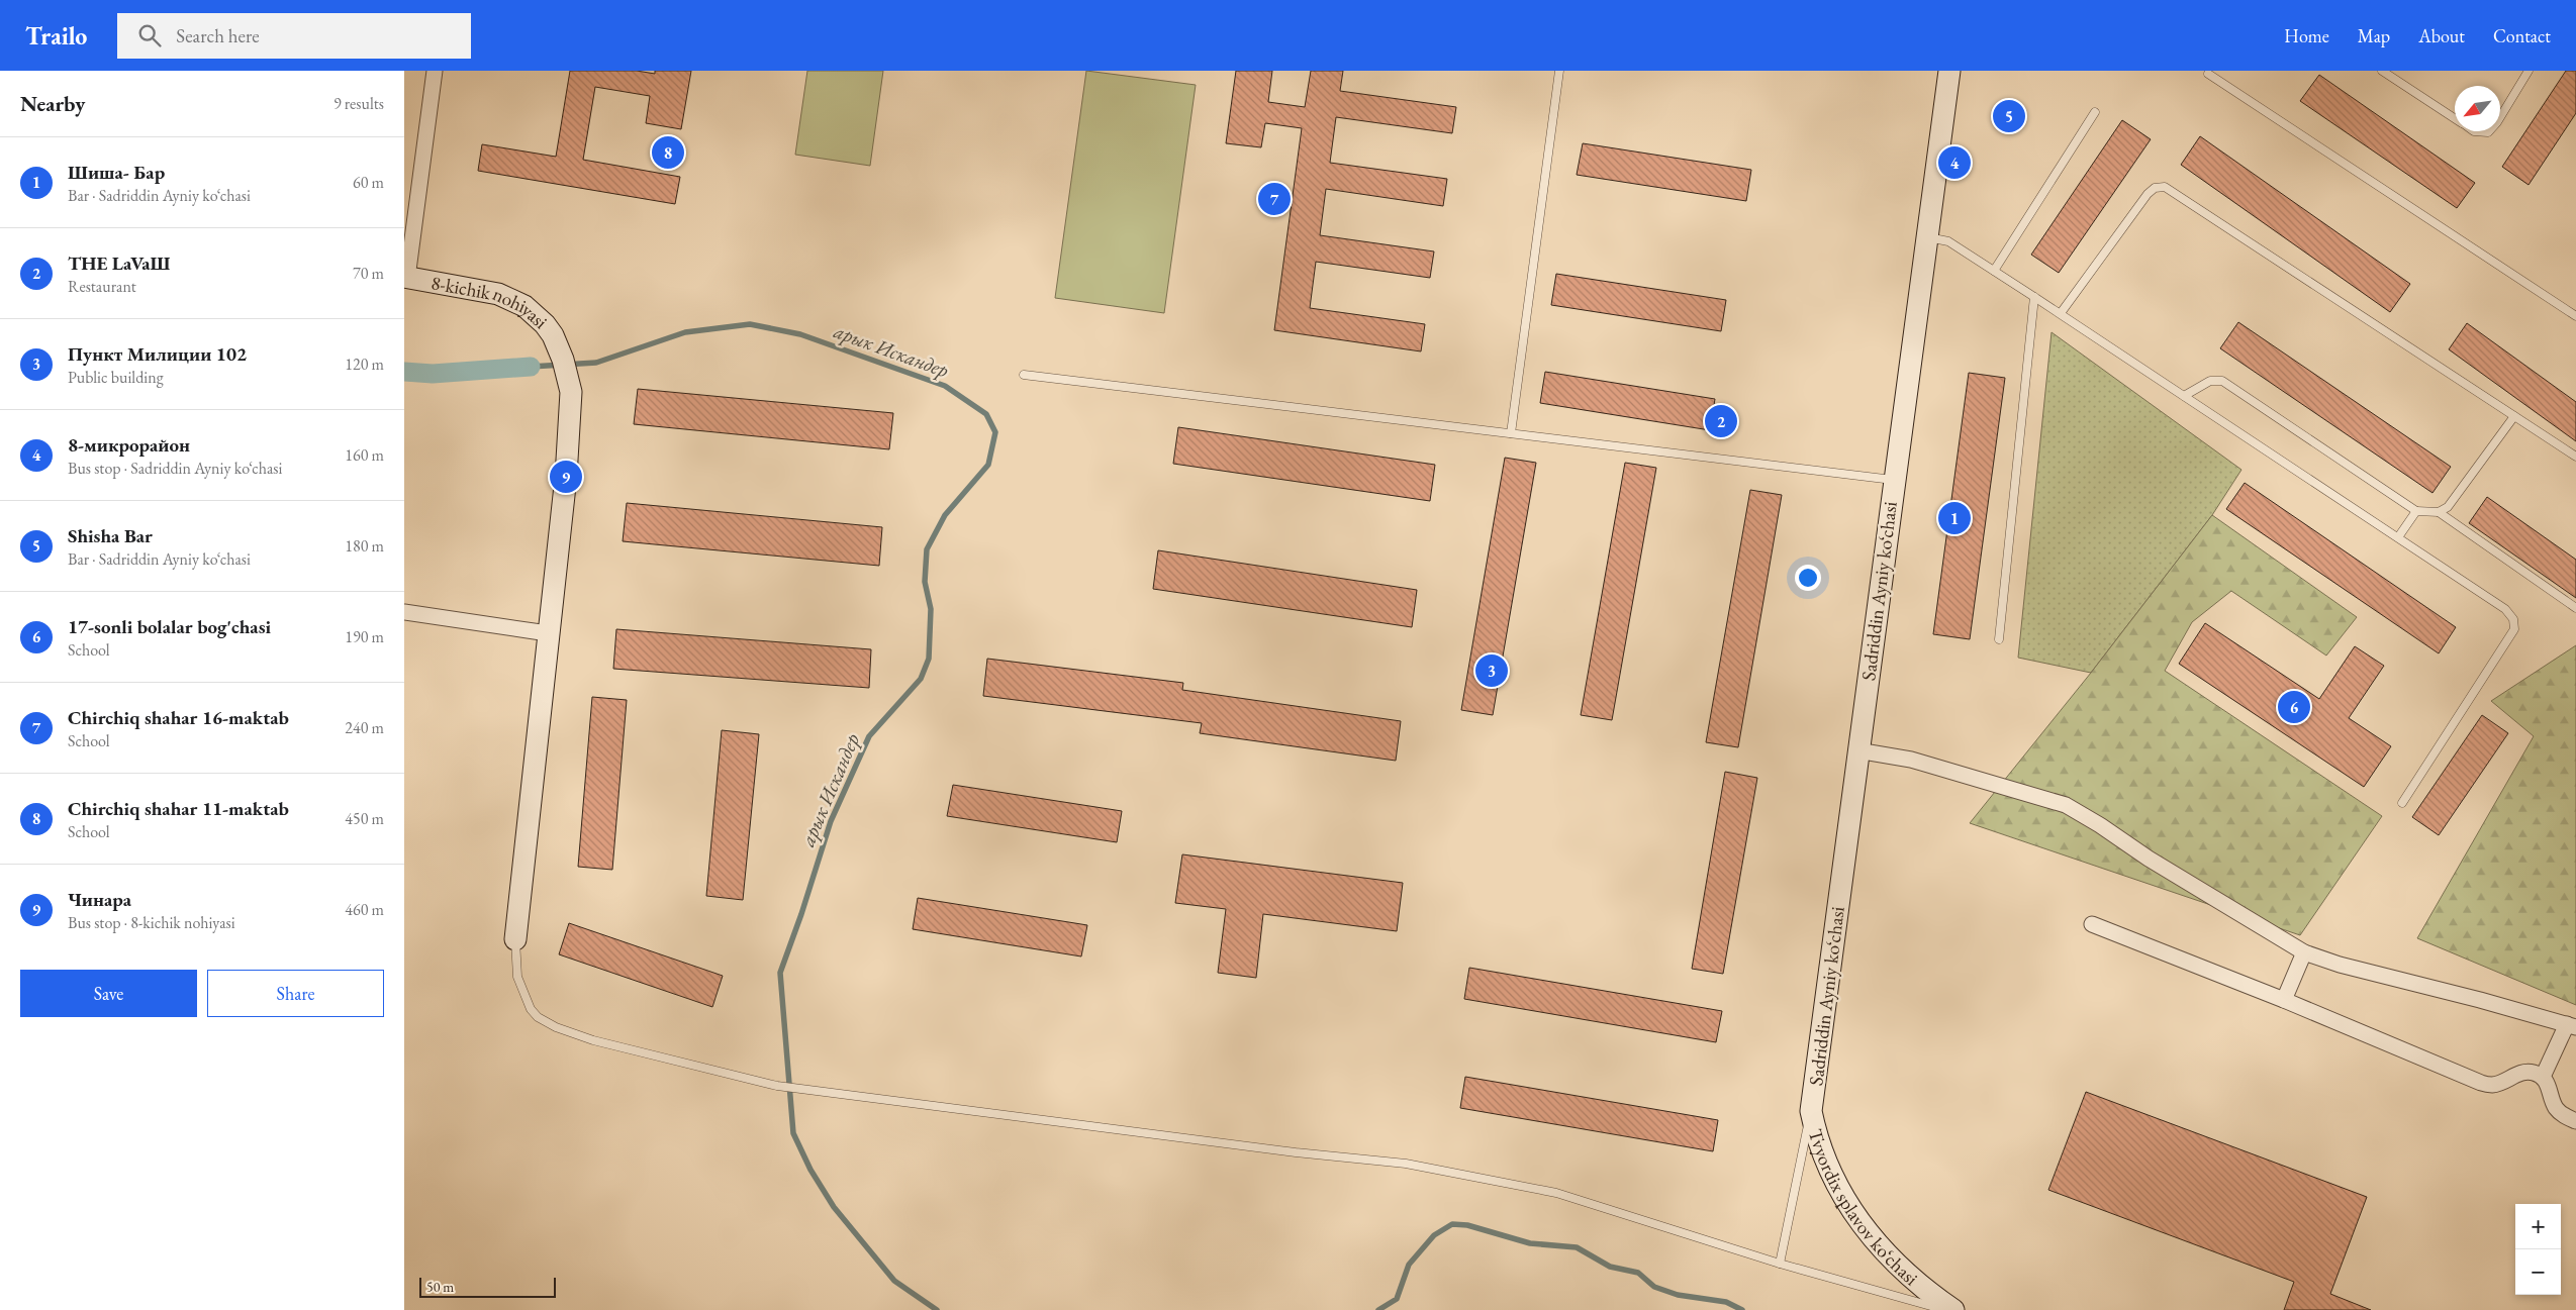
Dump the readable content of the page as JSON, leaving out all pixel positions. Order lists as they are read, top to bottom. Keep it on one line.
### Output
{"streets":{"street":["8-kichik nohiyasi","Sadriddin Ayniy ko‘chasi","Tvyordix splavov ko‘chasi"]},"crossings":[["Sadriddin Ayniy ko‘chasi","Tvyordix splavov ko‘chasi"]],"water":["арык Искандер"],"scale_bar":"50 m","north":"bottom left","page":{"header":"Trailo","search":"Search here","nav":["Home","Map","About","Contact"],"heading":["Nearby","9 results"],"pins":["5","8","4","7","2","9","1","3","6"],"list":[{"mark":"1","name":"Шиша- Бар","note":"Bar · Sadriddin Ayniy ko‘chasi","value":"60 m"},{"mark":"2","name":"THE LaVaШ","note":"Restaurant","value":"70 m"},{"mark":"3","name":"Пункт Милиции 102","note":"Public building","value":"120 m"},{"mark":"4","name":"8-микрорайон","note":"Bus stop · Sadriddin Ayniy ko‘chasi","value":"160 m"},{"mark":"5","name":"Shisha Bar","note":"Bar · Sadriddin Ayniy ko‘chasi","value":"180 m"},{"mark":"6","name":"17-sonli bolalar bog'chasi","note":"School","value":"190 m"},{"mark":"7","name":"Chirchiq shahar 16-maktab","note":"School","value":"240 m"},{"mark":"8","name":"Chirchiq shahar 11-maktab","note":"School","value":"450 m"},{"mark":"9","name":"Чинара","note":"Bus stop · 8-kichik nohiyasi","value":"460 m"}],"buttons":["Save","Share"],"map_buttons":["+","−"],"scale":"50 m"}}
